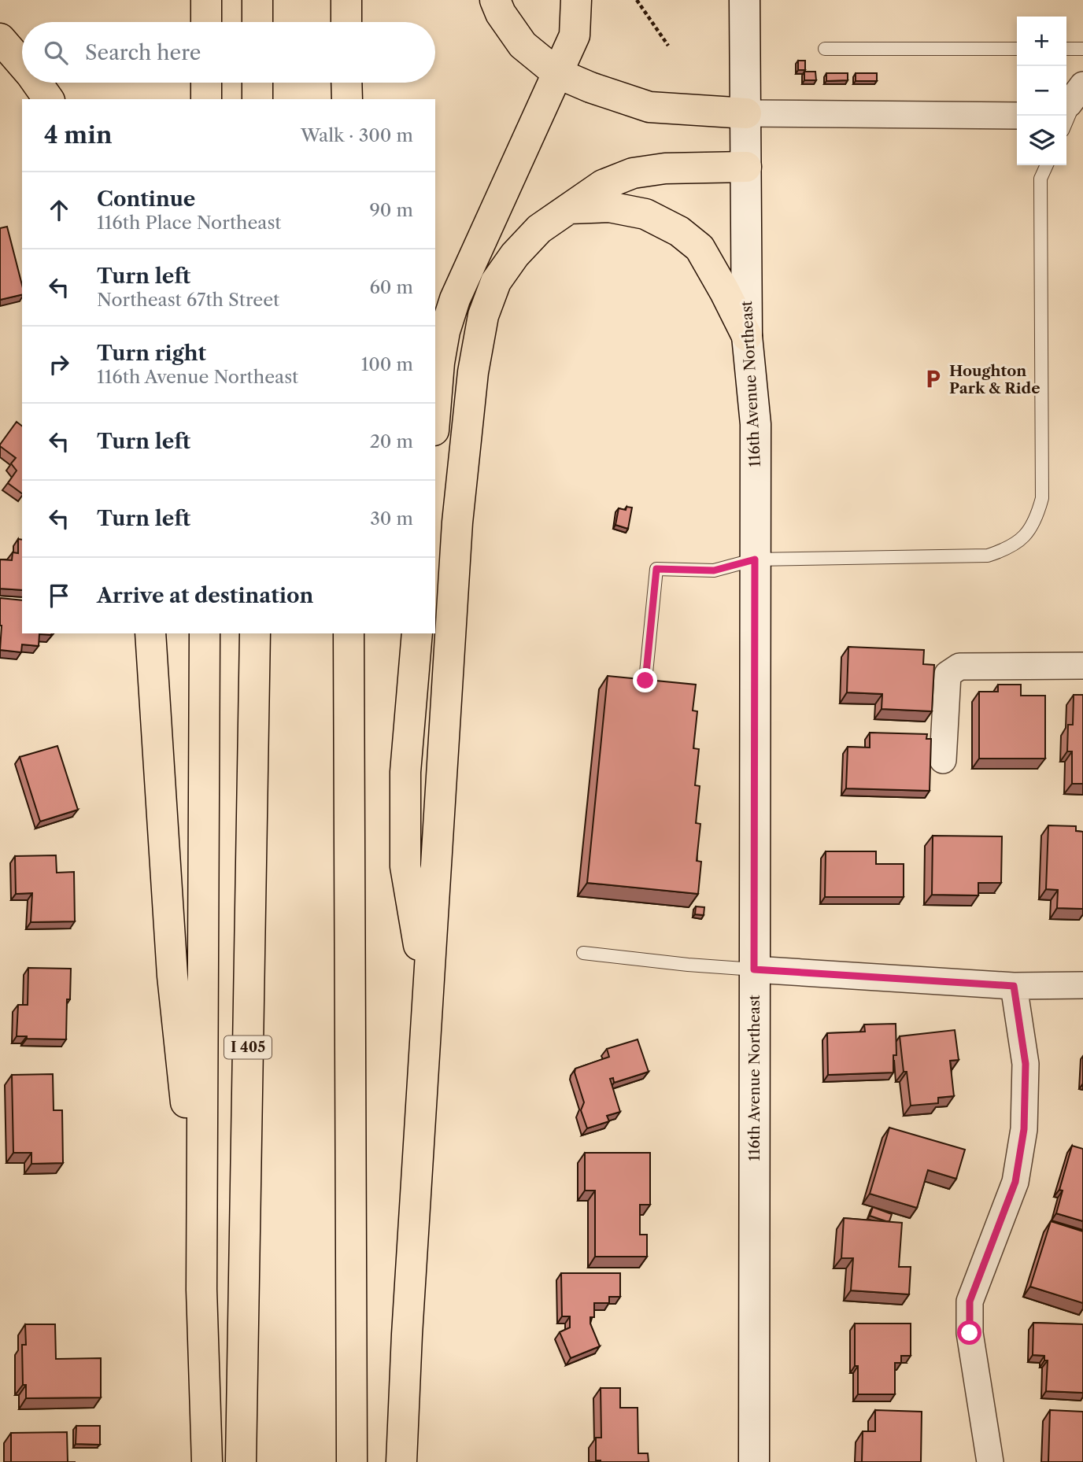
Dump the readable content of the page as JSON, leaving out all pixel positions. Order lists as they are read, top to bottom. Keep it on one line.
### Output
{"streets":{"highway":["I 405"],"street":["116th Avenue Northeast"]},"places":{"parking":["Houghton Park & Ride"]},"page":{"map_buttons":["+","−"],"search":"Search here","heading":["4 min","Walk · 300 m"],"list":[["Continue","116th Place Northeast","90 m"],["Turn left","Northeast 67th Street","60 m"],["Turn right","116th Avenue Northeast","100 m"],["Turn left","20 m"],["Turn left","30 m"],"Arrive at destination"]}}
